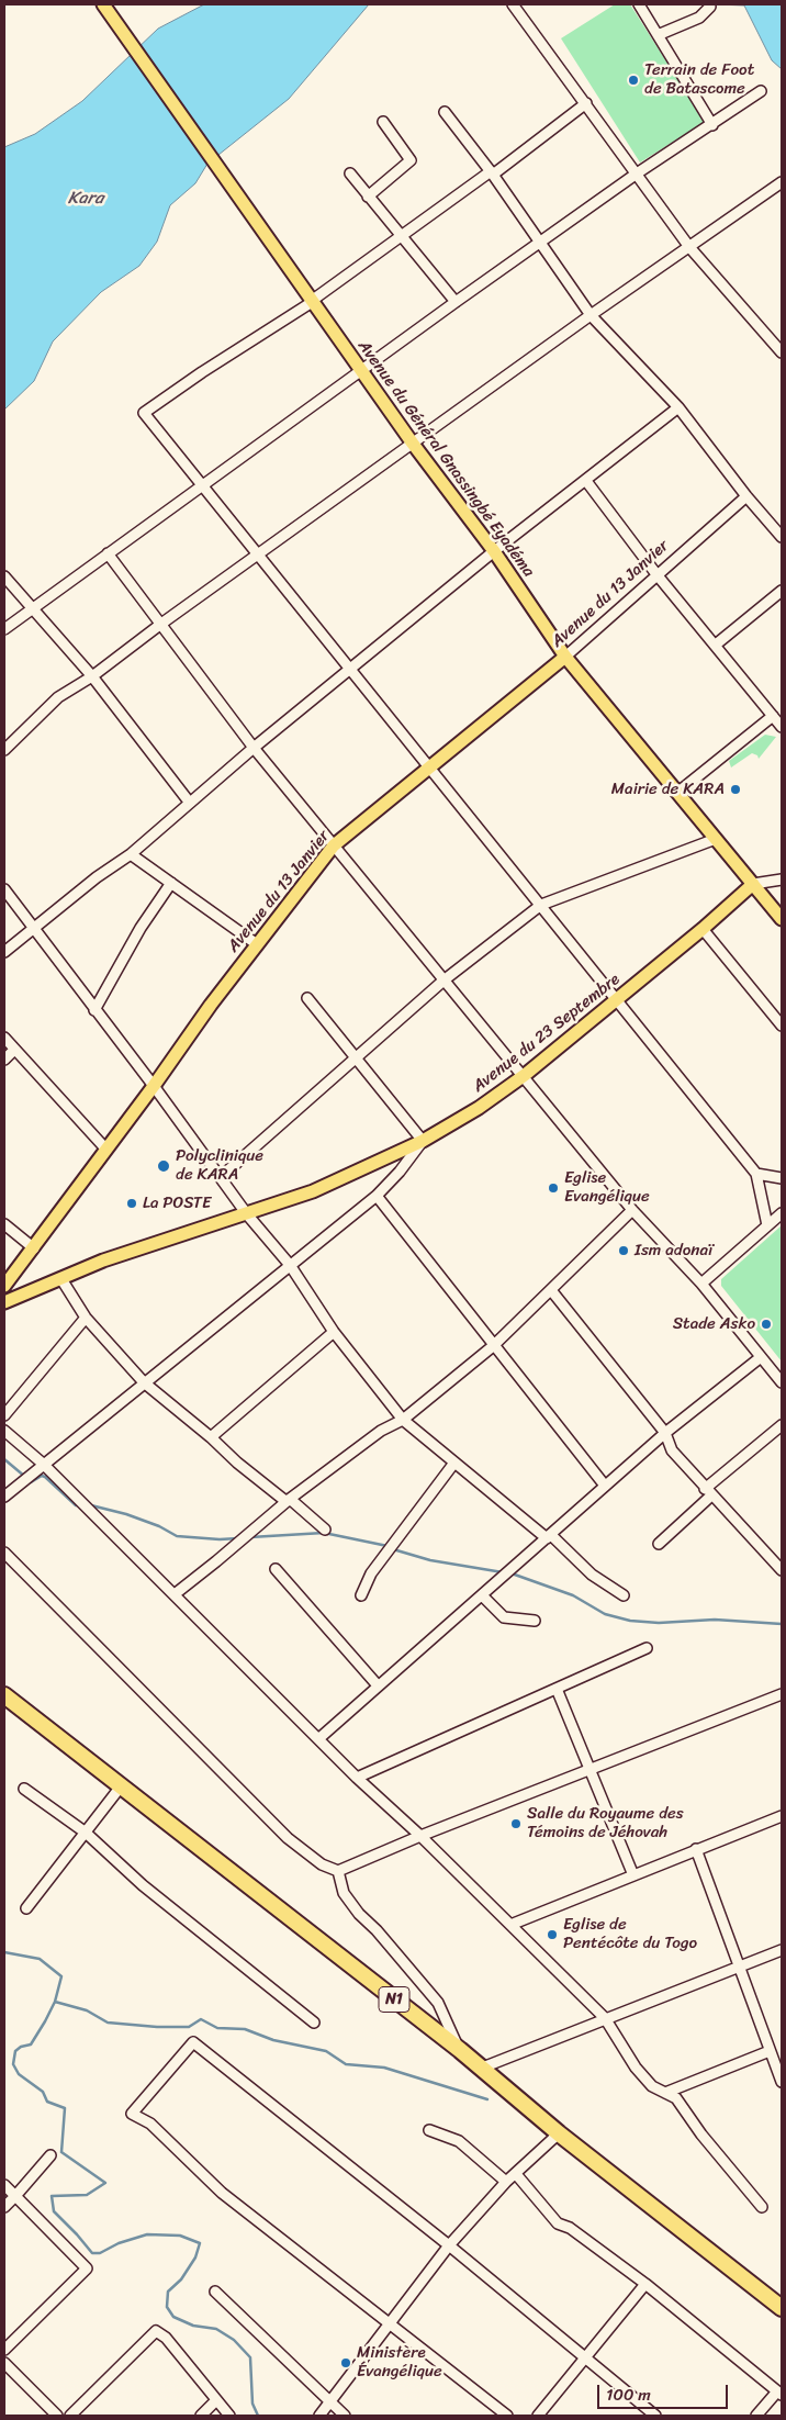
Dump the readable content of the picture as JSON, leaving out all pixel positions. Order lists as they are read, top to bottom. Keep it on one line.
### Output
{"streets":{"highway":["N1"],"main road":["Avenue du Général Gnassingbé Eyadéma","Avenue du 13 Janvier","Avenue du 23 Septembre"]},"crossings":[["Avenue du Général Gnassingbé Eyadéma","Avenue du 13 Janvier"],["Avenue du Général Gnassingbé Eyadéma","Avenue du 23 Septembre"]],"water":["Kara"],"places":["Terrain de Foot de Batascome","Mairie de KARA","Polyclinique de KARA","Eglise Evangélique","La POSTE","Ism adonaï","Stade Asko","Salle du Royaume des Témoins de Jéhovah","Eglise de Pentécôte du Togo","Ministère Évangélique"],"scale_bar":"100 m"}
